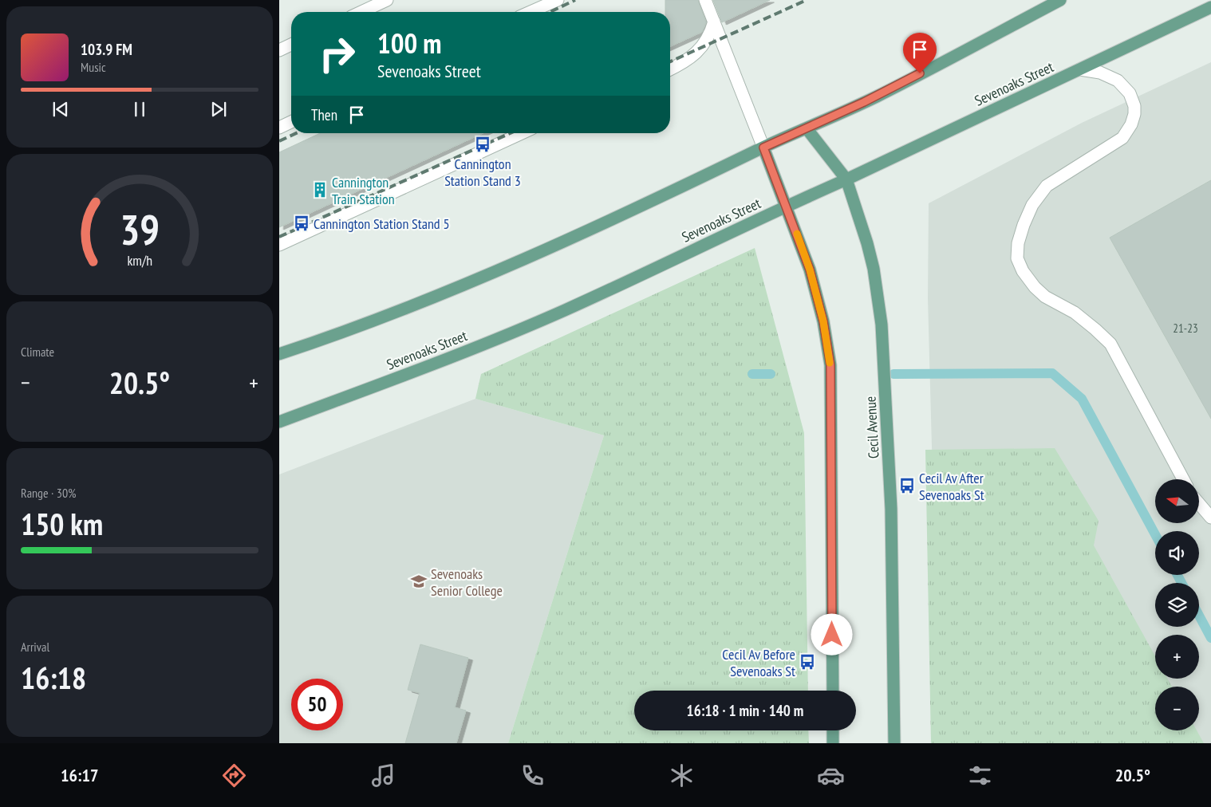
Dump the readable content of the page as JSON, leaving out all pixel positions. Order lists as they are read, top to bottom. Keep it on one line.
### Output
{"streets":{"main road":["Sevenoaks Street","Cecil Avenue"]},"crossings":[["Sevenoaks Street","Cecil Avenue"]],"places":{"bus stop":["Cannington Station Stand 3","Cannington Station Stand 5","Cecil Av After Sevenoaks St","Cecil Av Before Sevenoaks St"],"building":["Cannington Train Station"],"school or university":["Sevenoaks Senior College"]},"house_numbers":["21-23"],"north":"left","page":{"turn":["100 m","Sevenoaks Street"],"song":["103.9 FM","Music"],"then":"Then","tile":["Climate",["Range · 30%","150 km"],["Arrival","16:18"]],"heat":["−","20.5°","+"],"map_buttons":["+","−"],"limit":"50","trip":"16:18 · 1 min · 140 m","tabs":["16:17","20.5°"],"gauge":["39","km/h"]}}
